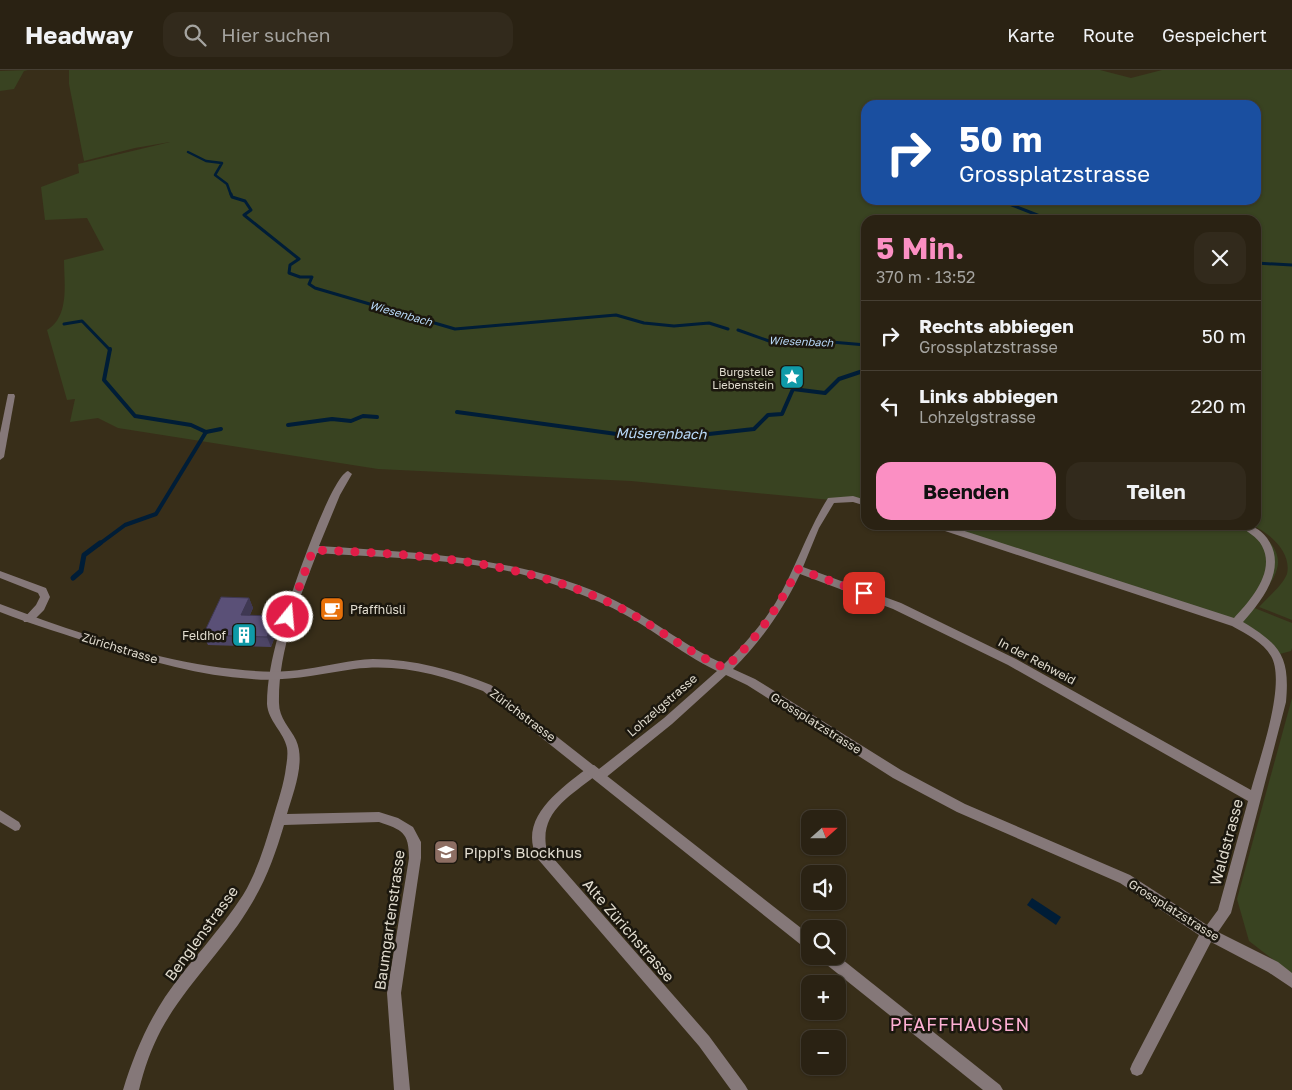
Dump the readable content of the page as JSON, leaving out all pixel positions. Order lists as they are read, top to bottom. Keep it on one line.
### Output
{"streets":{"street":["Zürichstrasse","In der Rehweid","Lohzelgstrasse","Grossplatzstrasse","Waldstrasse","Baumgartenstrasse","Alte Zürichstrasse","Benglenstrasse"]},"crossings":[["Zürichstrasse","Lohzelgstrasse"],["Zürichstrasse","Alte Zürichstrasse"],["Zürichstrasse","Benglenstrasse"],["In der Rehweid","Lohzelgstrasse"],["In der Rehweid","Waldstrasse"],["Lohzelgstrasse","Grossplatzstrasse"],["Lohzelgstrasse","Alte Zürichstrasse"],["Grossplatzstrasse","Waldstrasse"],["Grossplatzstrasse","Benglenstrasse"],["Baumgartenstrasse","Benglenstrasse"]],"districts":["PFAFFHAUSEN"],"water":["Wiesenbach","Müserenbach"],"places":{"place":["Burgstelle Liebenstein"],"cafe":["Pfaffhüsli"],"building":["Feldhof"],"school or university":["Pippi's Blockhus"]},"north":"right","page":{"header":"Headway","search":"Hier suchen","nav":["Karte","Route","Gespeichert"],"turn":["50 m","Grossplatzstrasse"],"heading":["5 Min.","370 m · 13:52"],"list":[{"name":"Rechts abbiegen","note":"Grossplatzstrasse","value":"50 m"},{"name":"Links abbiegen","note":"Lohzelgstrasse","value":"220 m"}],"buttons":["Beenden","Teilen"],"map_buttons":["+","−"]}}
